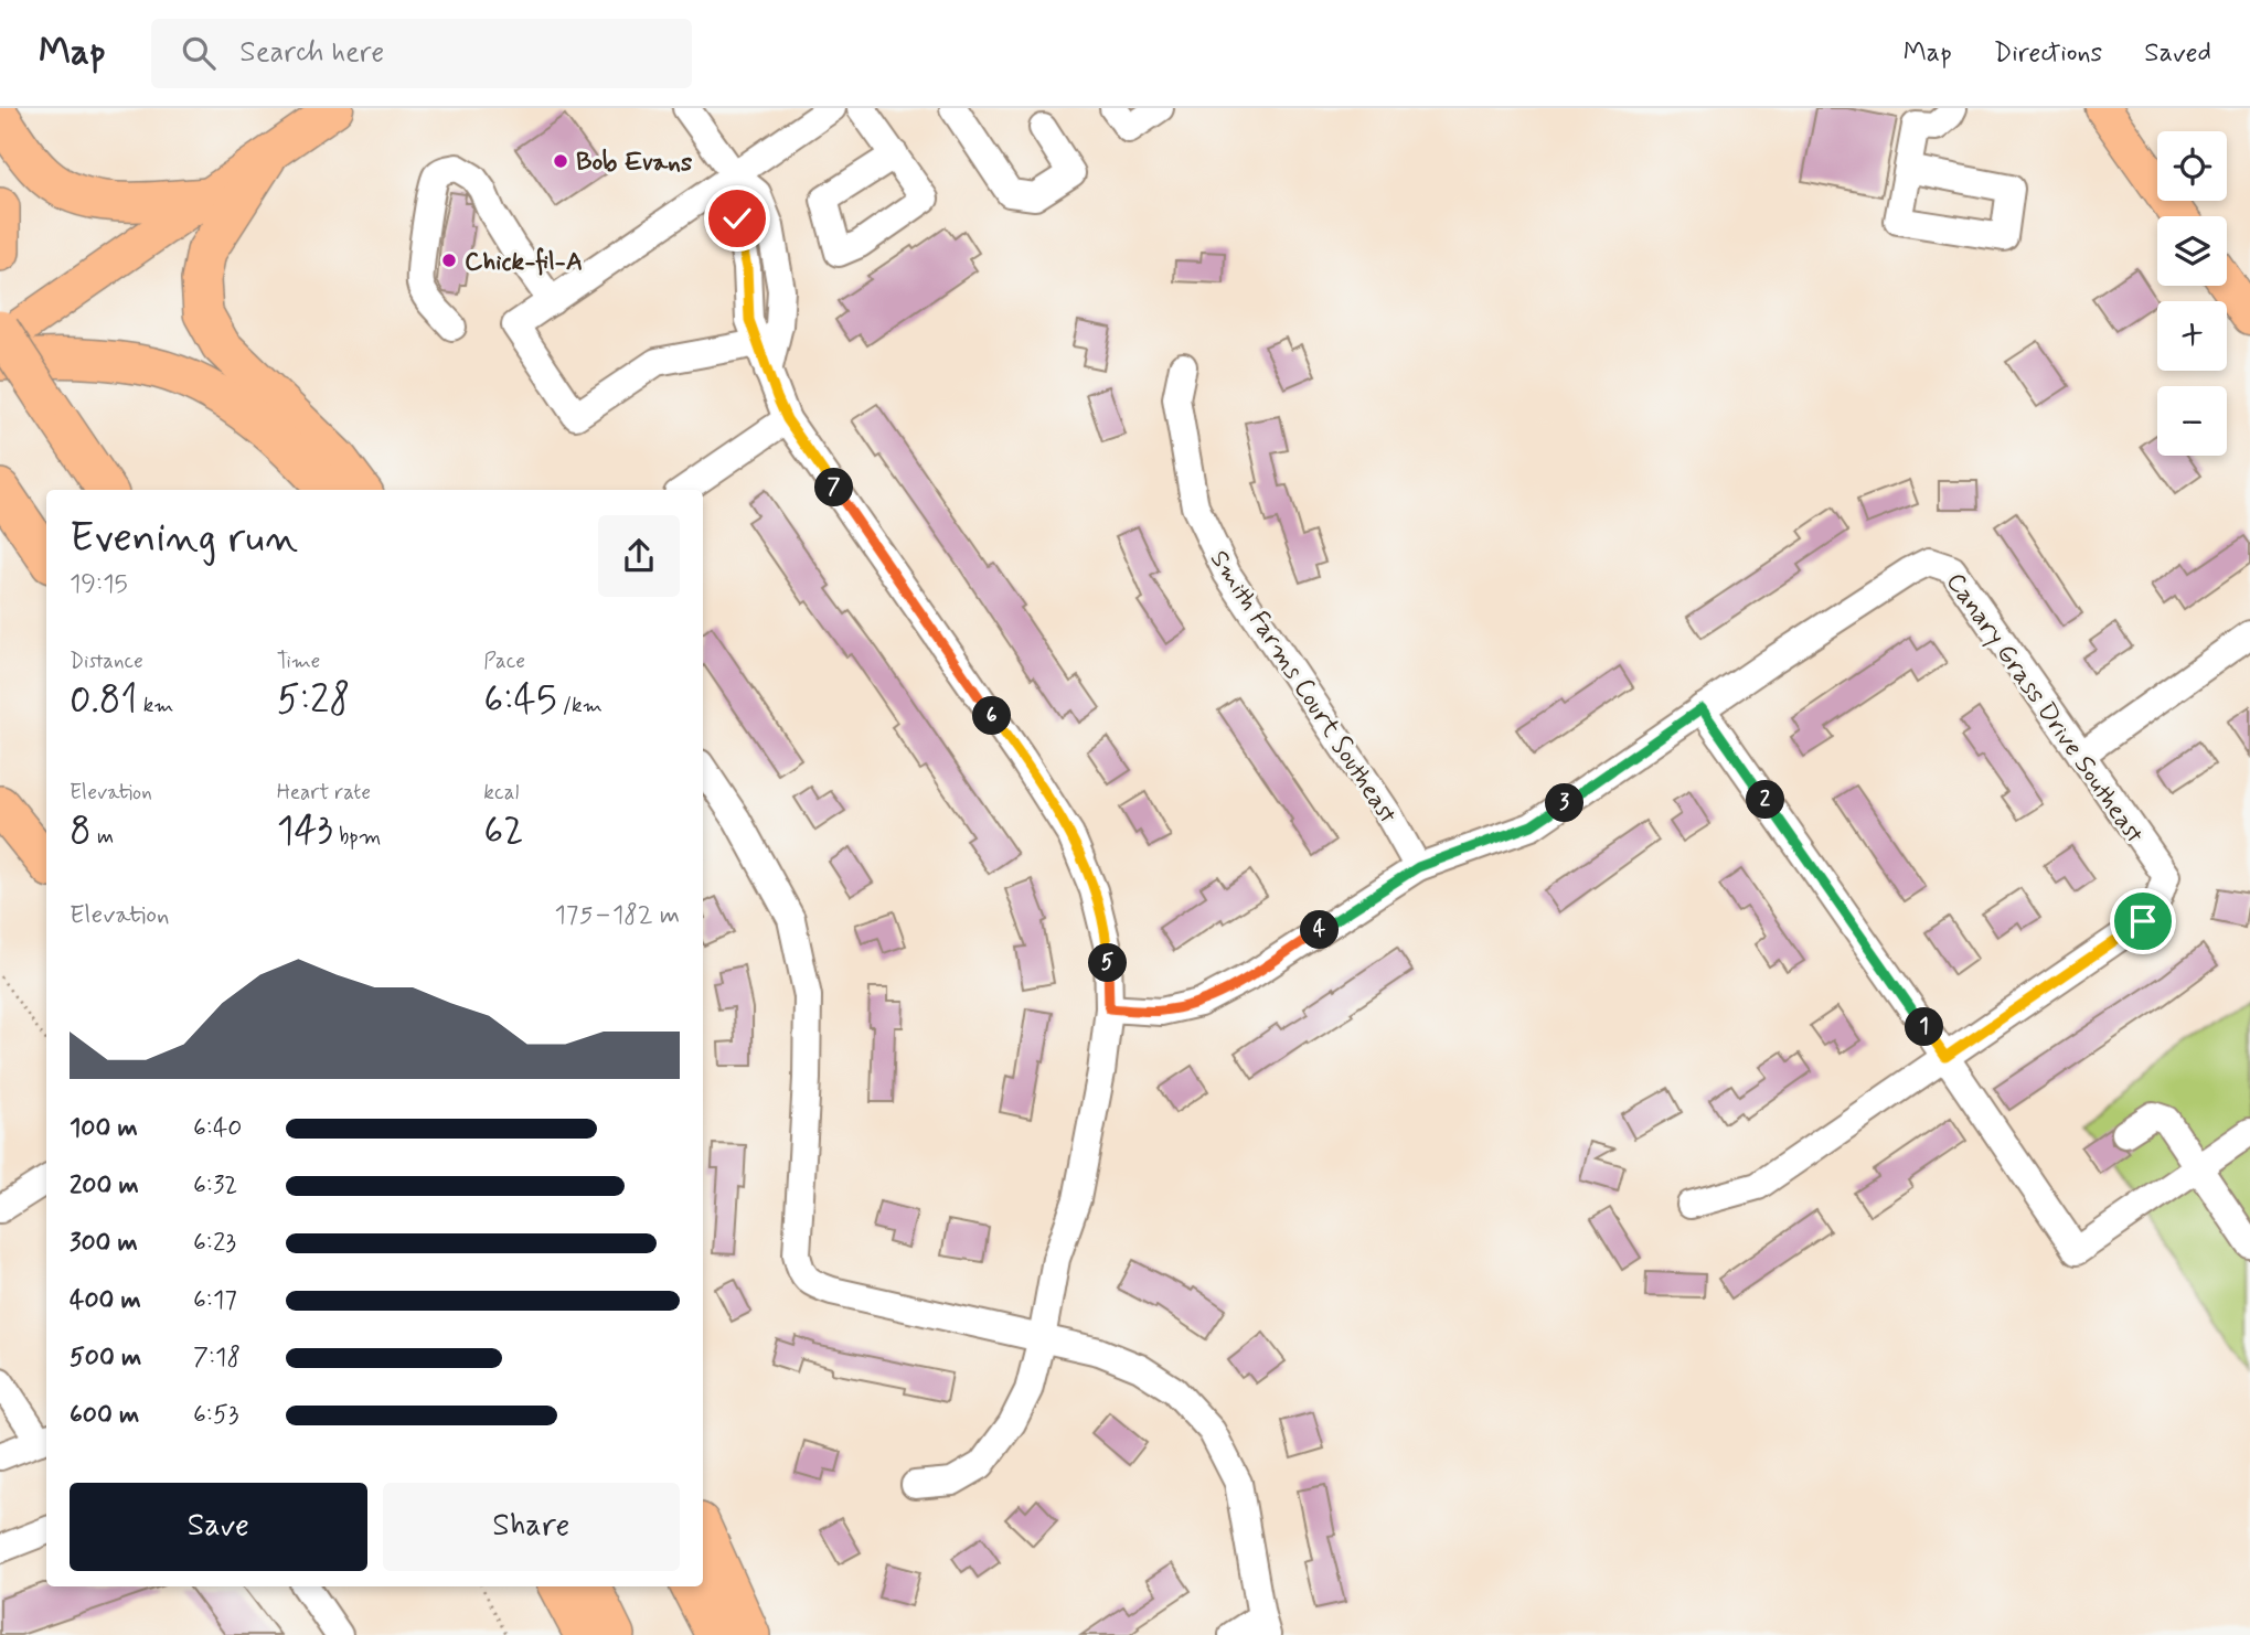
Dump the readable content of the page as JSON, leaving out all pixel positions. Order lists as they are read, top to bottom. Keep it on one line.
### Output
{"streets":{"street":["Smith Farms Court Southeast","Canary Grass Drive Southeast"]},"places":["Bob Evans","Chick-fil-A"],"page":{"header":"Map","search":"Search here","nav":["Map","Directions","Saved"],"map_buttons":["+","−"],"pins":["7","6","2","3","4","5","1"],"heading":["Evening run","19:15"],"stats":[["Distance","0.81 km"],["Time","5:28"],["Pace","6:45 /km"],["Elevation","8 m"],["Heart rate","143 bpm"],["kcal","62"]],"chart":["Elevation","175–182 m"],"list":[{"name":"100 m","note":"6:40"},{"name":"200 m","note":"6:32"},{"name":"300 m","note":"6:23"},{"name":"400 m","note":"6:17"},{"name":"500 m","note":"7:18"},{"name":"600 m","note":"6:53"}],"buttons":["Save","Share"]}}
